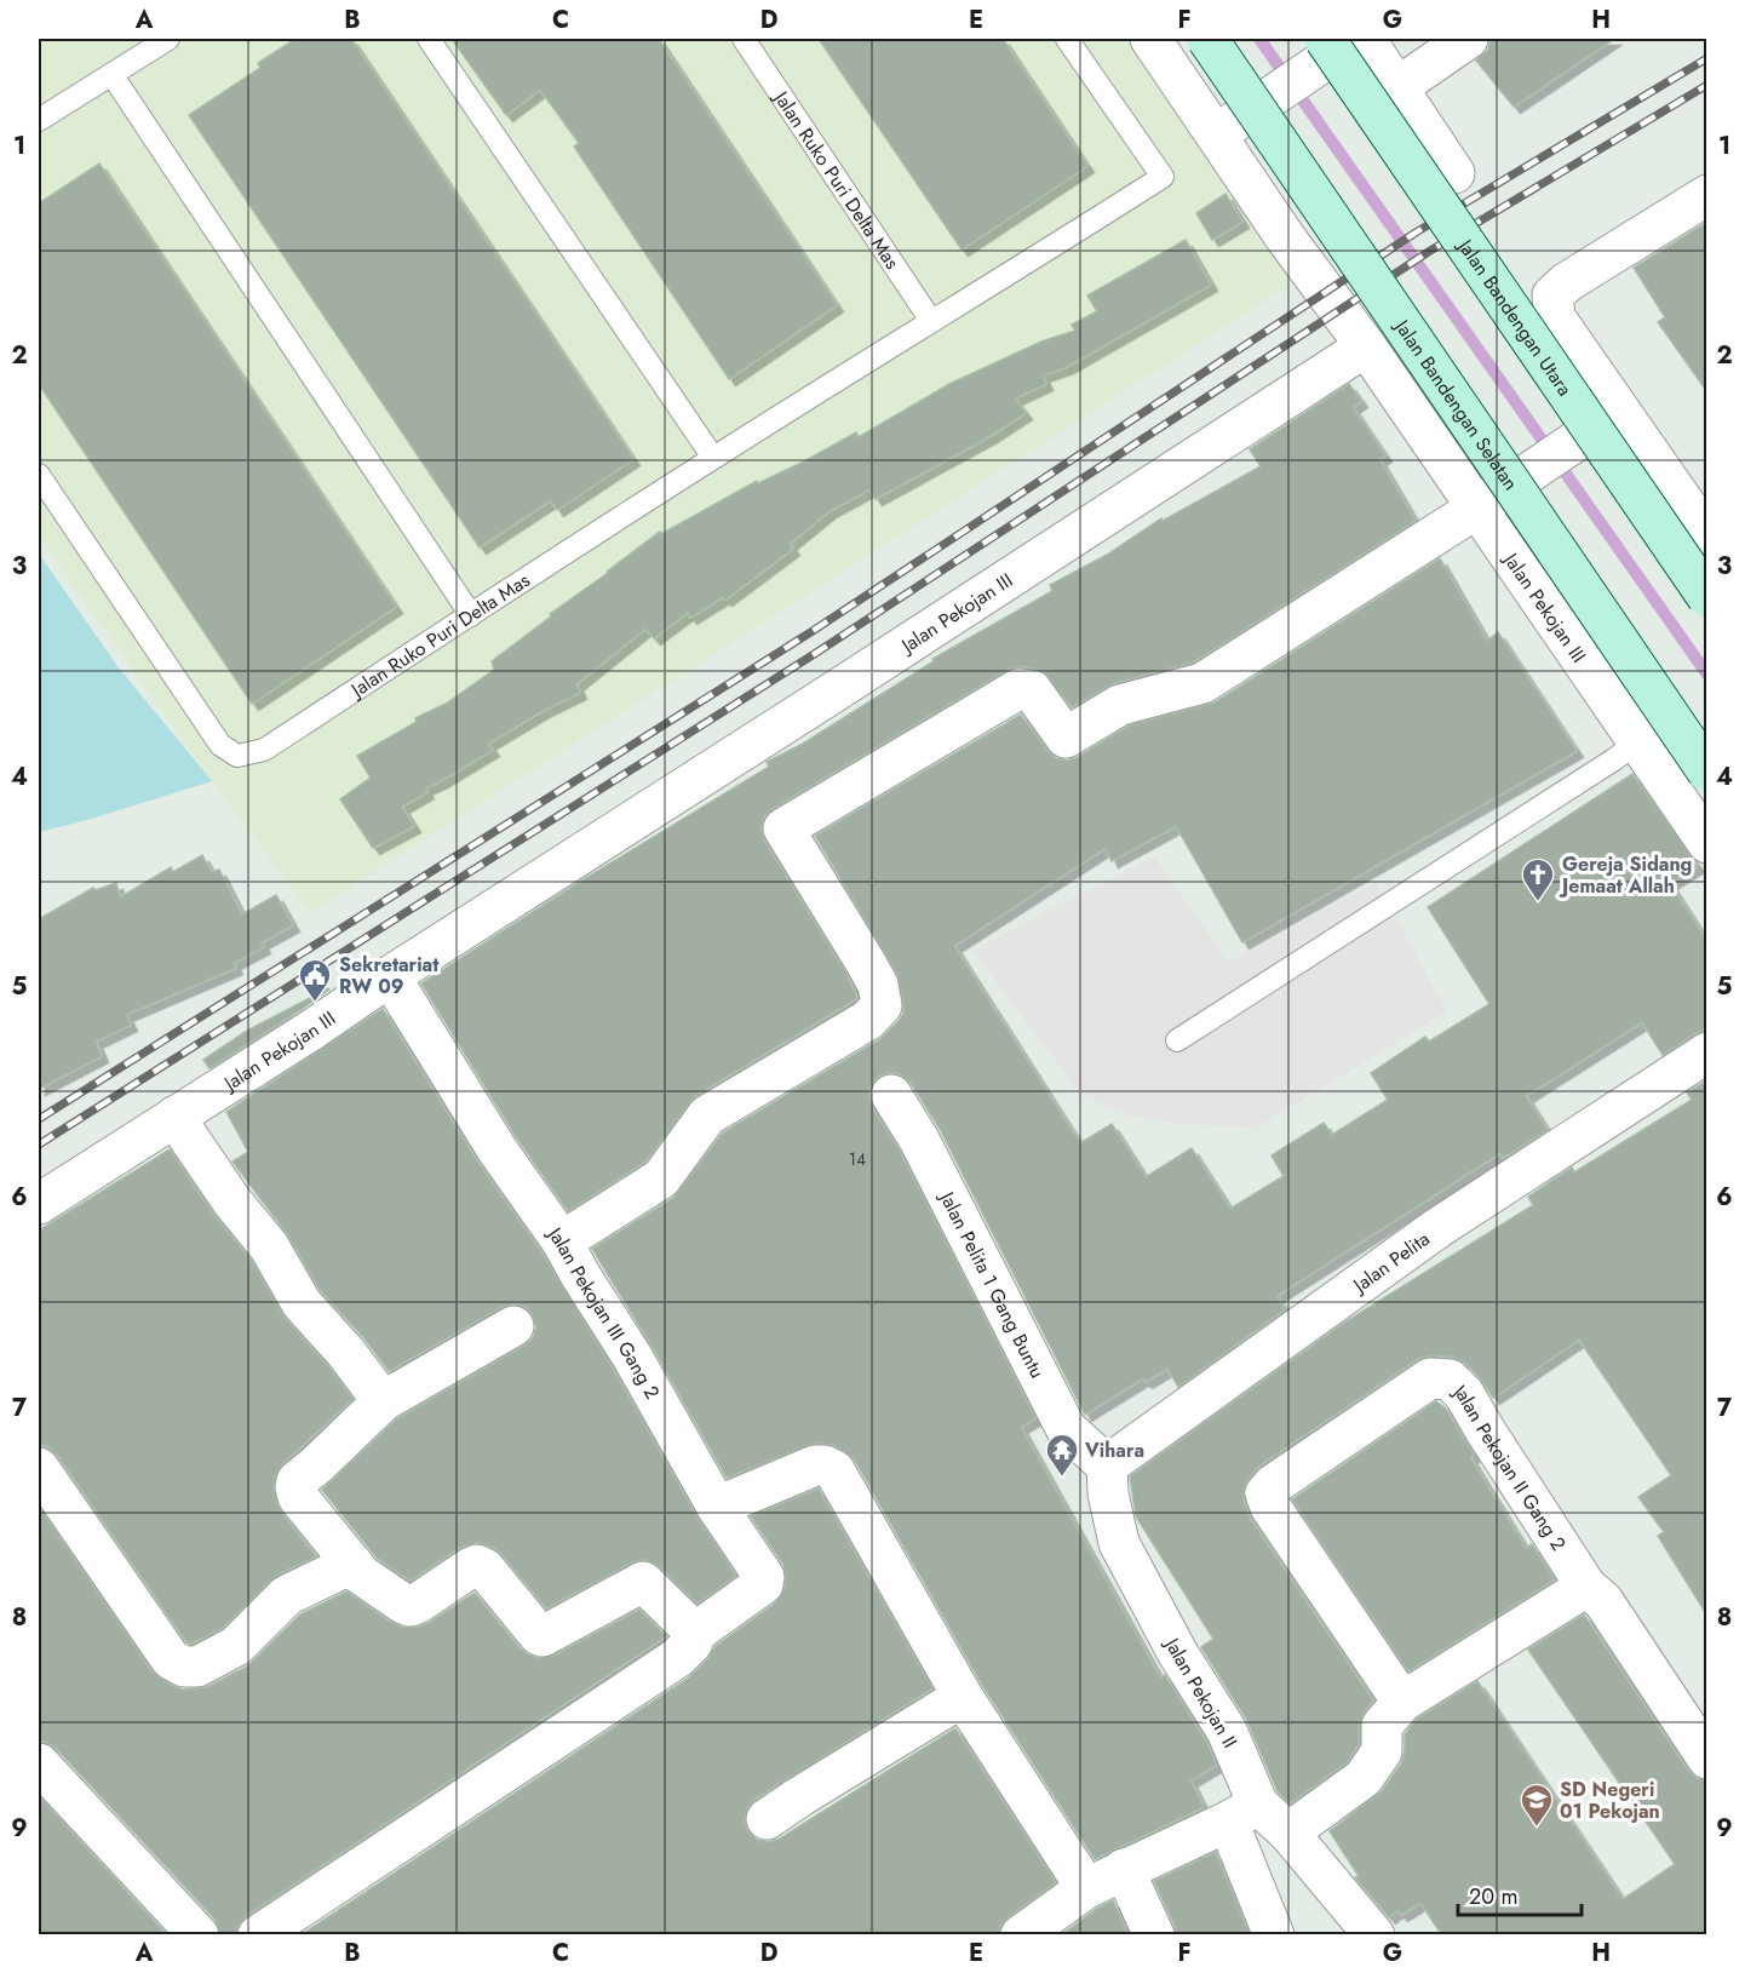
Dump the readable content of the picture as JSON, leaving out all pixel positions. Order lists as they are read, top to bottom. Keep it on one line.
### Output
{"streets":{"main road":["Jalan Bandengan Utara","Jalan Bandengan Selatan"],"street":["Jalan Pekojan III","Jalan Pelita","Jalan Pelita 1 Gang Buntu","Jalan Pekojan III Gang 2","Jalan Pekojan II Gang 2","Jalan Pekojan II"],"lane":["Jalan Ruko Puri Delta Mas"]},"crossings":[["Jalan Pekojan III","Jalan Pekojan III Gang 2"],["Jalan Pelita","Jalan Pelita 1 Gang Buntu"],["Jalan Pelita","Jalan Pekojan II"],["Jalan Pelita 1 Gang Buntu","Jalan Pekojan II"]],"places":{"church":["Gereja Sidang Jemaat Allah"],"public building":["Sekretariat RW 09"],"temple":["Vihara"],"school or university":["SD Negeri 01 Pekojan"]},"house_numbers":["14"],"scale_bar":"20 m","grid":{"columns":["A","B","C","D","E","F","G","H"],"rows":["1","2","3","4","5","6","7","8","9"]}}
